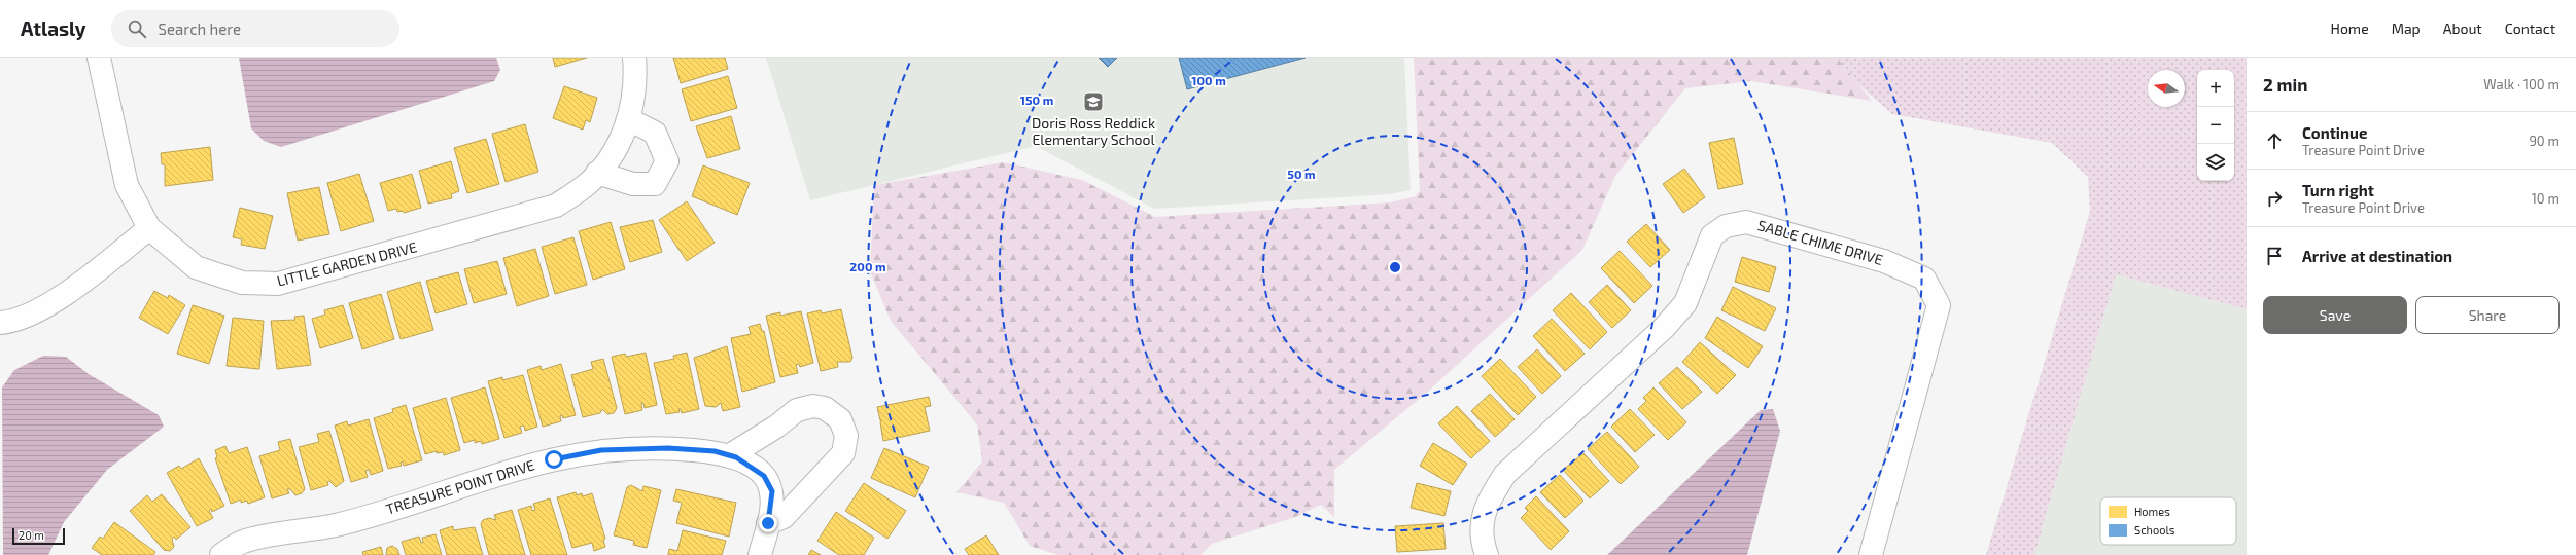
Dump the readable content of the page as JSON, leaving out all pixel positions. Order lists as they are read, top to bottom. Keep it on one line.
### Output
{"streets":{"street":["SABLE CHIME DRIVE","LITTLE GARDEN DRIVE","TREASURE POINT DRIVE"]},"places":{"school or university":["Doris Ross Reddick Elementary School"]},"legend":["Homes","Schools"],"scale_bar":"20 m","north":"left","page":{"header":"Atlasly","search":"Search here","nav":["Home","Map","About","Contact"],"heading":["2 min","Walk · 100 m"],"map_buttons":["+","−"],"list":[["Continue","Treasure Point Drive","90 m"],["Turn right","Treasure Point Drive","10 m"],"Arrive at destination"],"buttons":["Save","Share"],"scale":"20 m"},"rings":["100 m","150 m","50 m","200 m"]}
